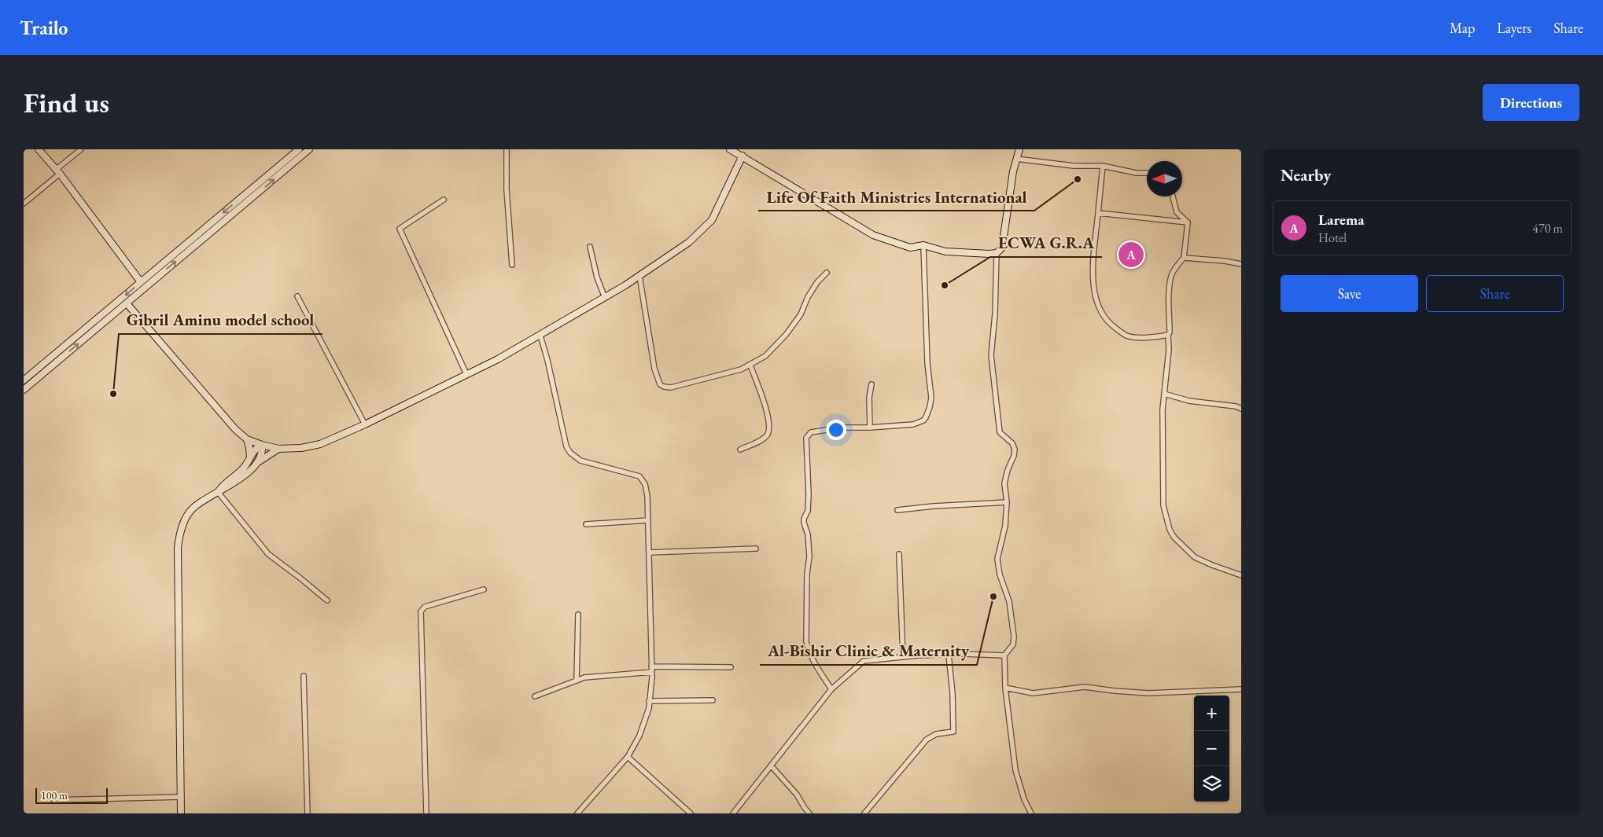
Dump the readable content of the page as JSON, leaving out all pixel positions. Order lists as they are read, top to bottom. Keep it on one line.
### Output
{"places":["Life Of Faith Ministries International","ECWA G.R.A","Gibril Aminu model school","Al-Bishir Clinic & Maternity"],"scale_bar":"100 m","north":"left","page":{"header":"Trailo","nav":["Map","Layers","Share"],"buttons":["Directions",["Save","Share"]],"title":"Find us","heading":"Nearby","list":[{"mark":"A","name":"Larema","note":"Hotel","value":"470 m"}],"pins":"A","map_buttons":["+","−"],"scale":"100 m"}}
